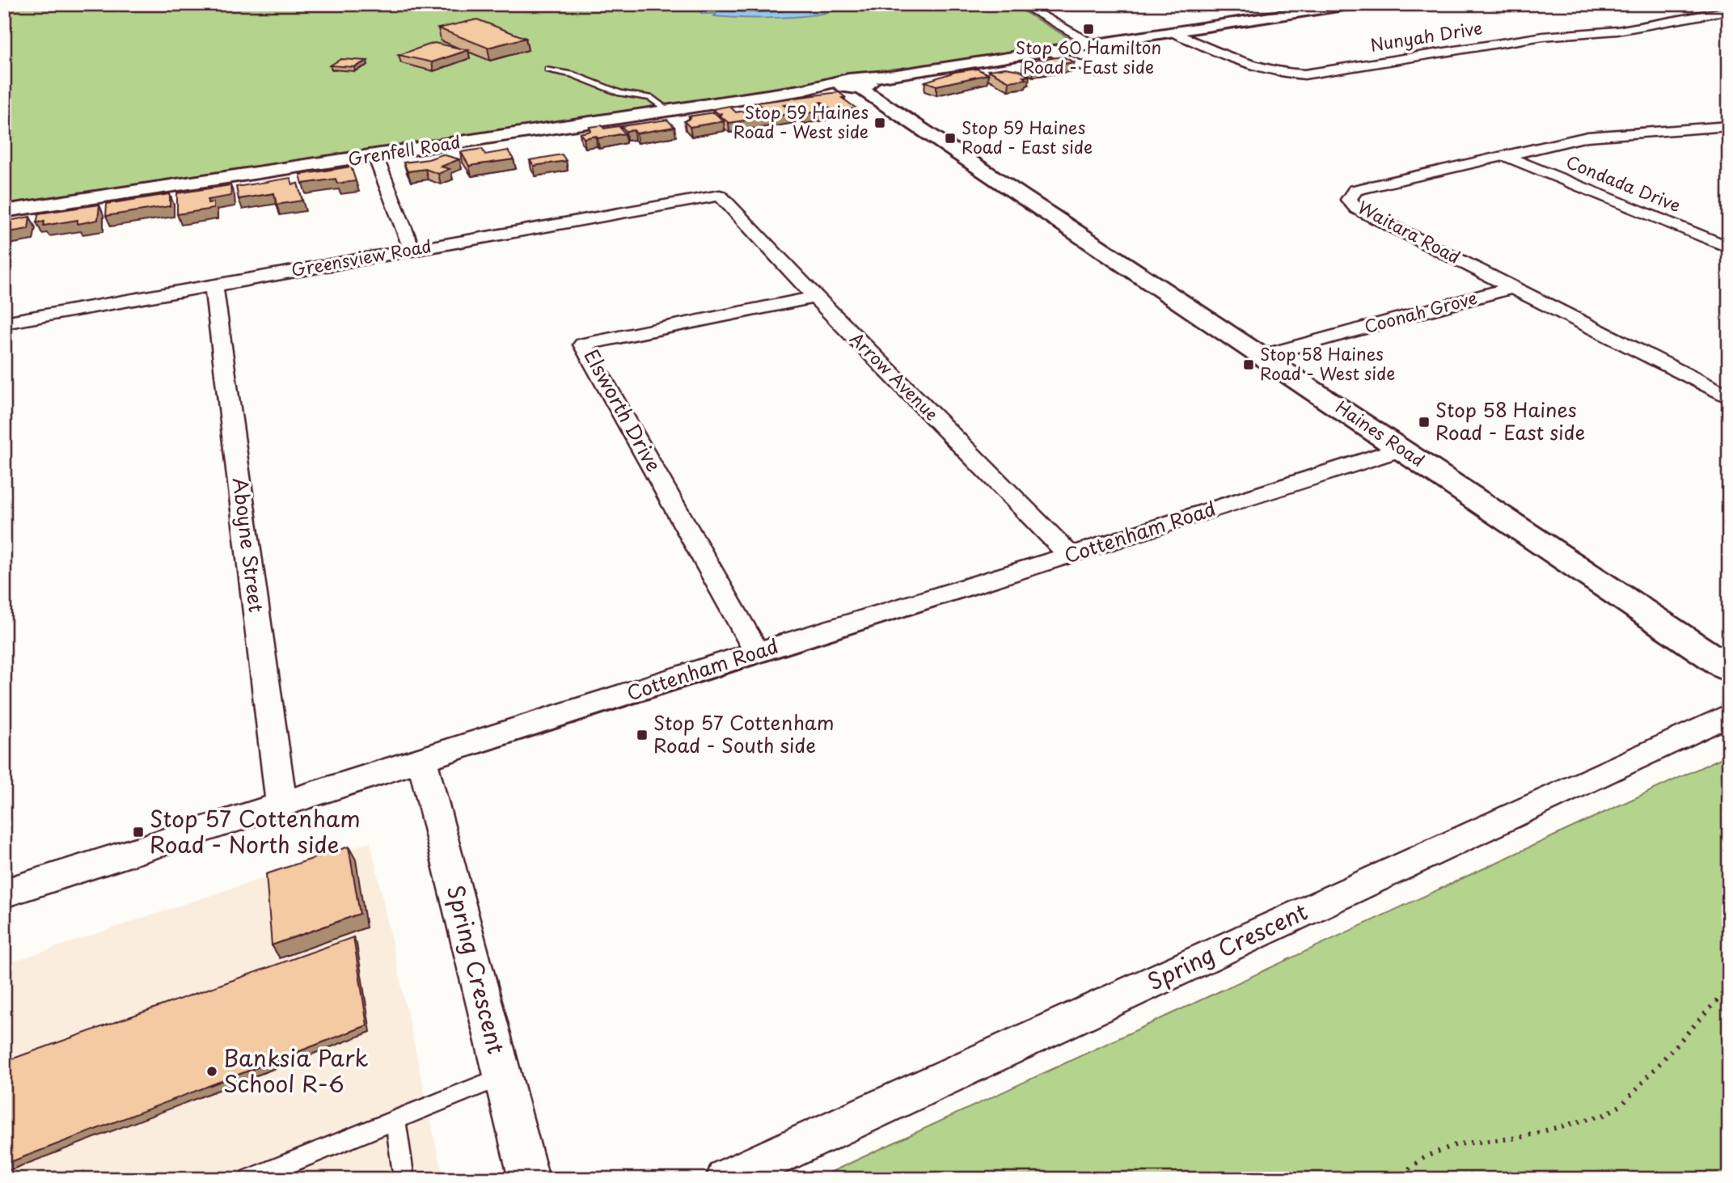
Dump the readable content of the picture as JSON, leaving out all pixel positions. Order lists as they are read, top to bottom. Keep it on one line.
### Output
{"streets":{"main road":["Grenfell Road","Haines Road"],"street":["Nunyah Drive","Condada Drive","Waitara Road","Greensview Road","Coonah Grove","Arrow Avenue","Elsworth Drive","Cottenham Road","Aboyne Street","Spring Crescent"]},"crossings":[["Nunyah Drive","Grenfell Road"],["Grenfell Road","Haines Road"],["Condada Drive","Waitara Road"],["Waitara Road","Coonah Grove"],["Greensview Road","Arrow Avenue"],["Greensview Road","Aboyne Street"],["Coonah Grove","Haines Road"],["Arrow Avenue","Elsworth Drive"],["Arrow Avenue","Cottenham Road"],["Elsworth Drive","Cottenham Road"],["Haines Road","Cottenham Road"],["Cottenham Road","Aboyne Street"],["Cottenham Road","Spring Crescent"]],"places":{"transit":["Stop 60 Hamilton Road - East side","Stop 59 Haines Road - West side","Stop 59 Haines Road - East side","Stop 58 Haines Road - West side","Stop 58 Haines Road - East side","Stop 57 Cottenham Road - South side","Stop 57 Cottenham Road - North side"],"other":["Banksia Park School R-6"]}}
